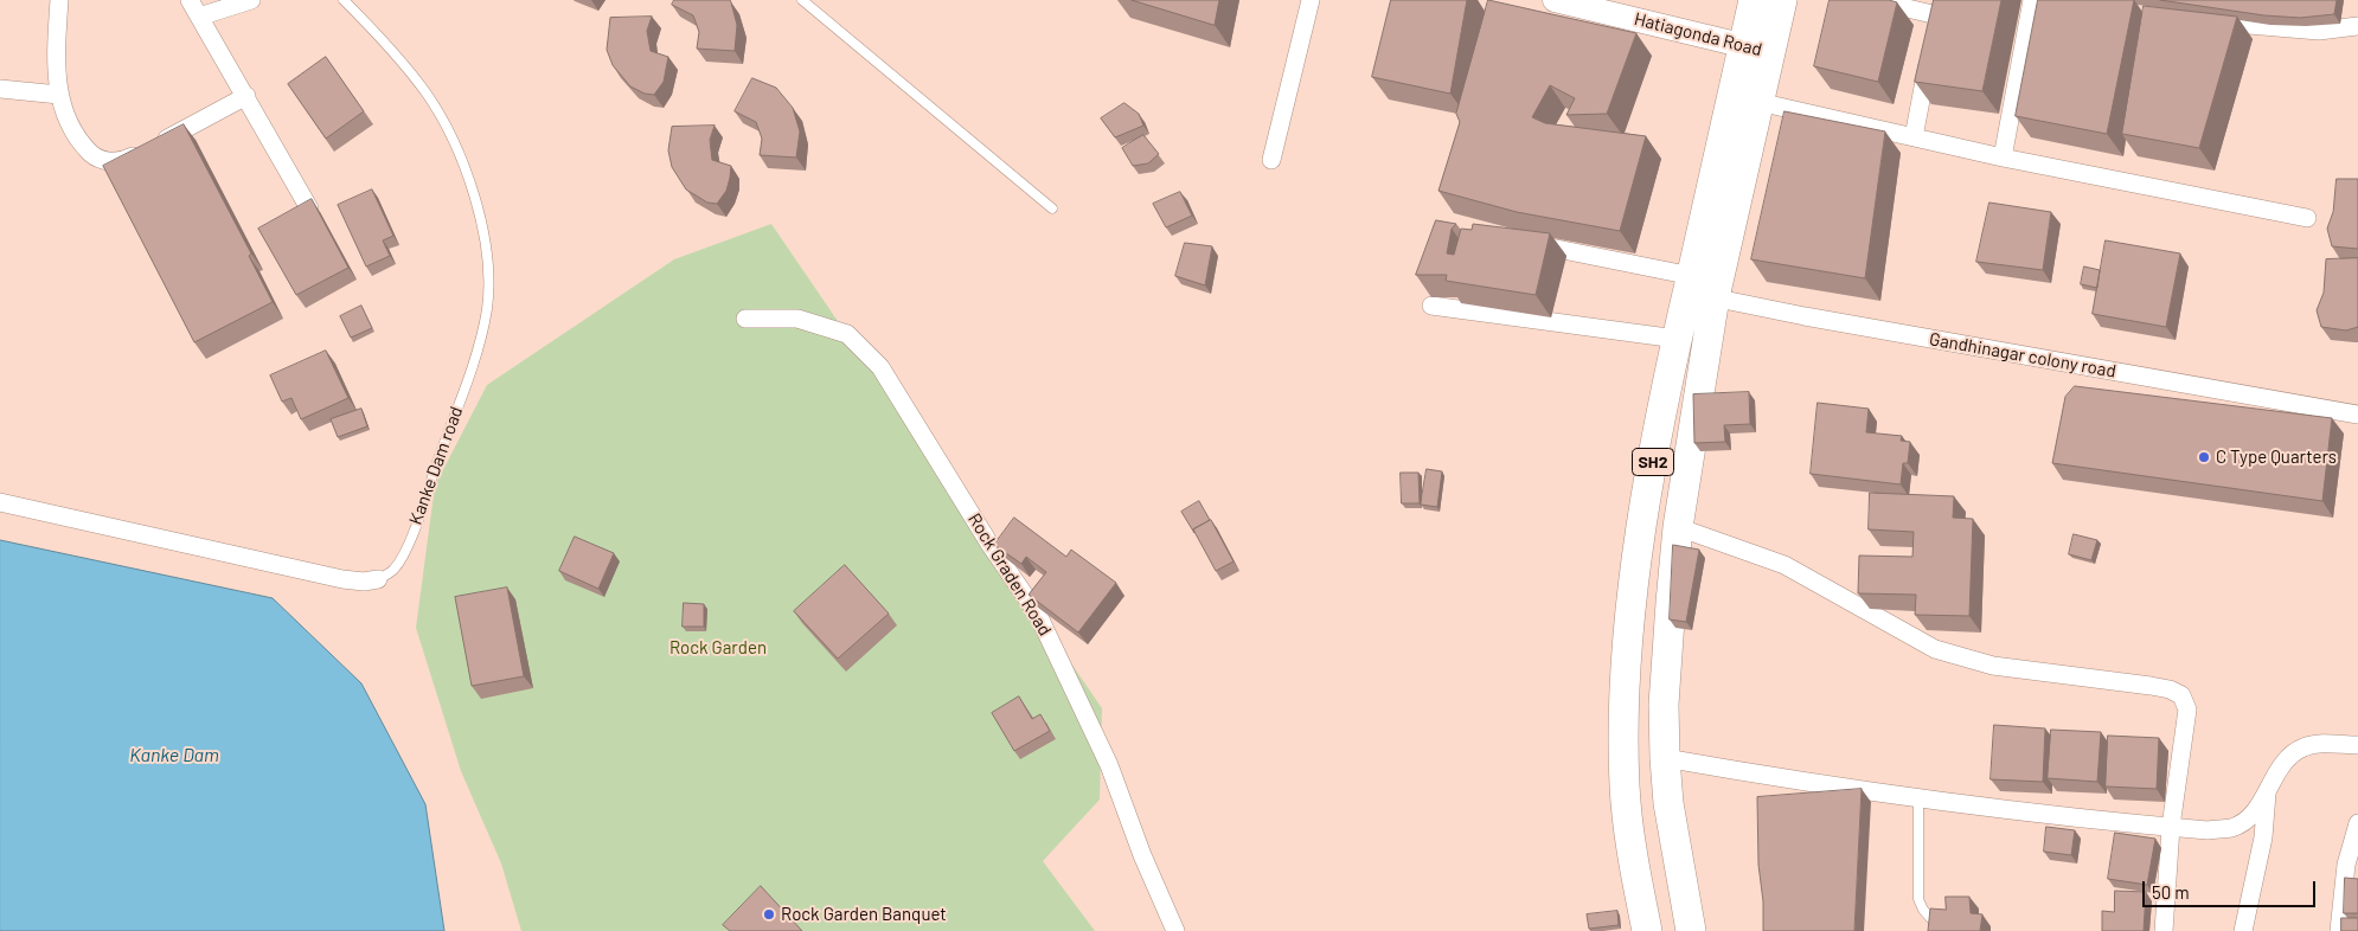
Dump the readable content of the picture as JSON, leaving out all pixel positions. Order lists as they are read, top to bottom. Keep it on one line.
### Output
{"streets":{"main road":["SH2"],"street":["Hatiagonda Road","Gandhinagar colony road","Kanke Dam road","Rock Graden Road"]},"crossings":[["Hatiagonda Road","SH2"],["Gandhinagar colony road","SH2"]],"water":["Kanke Dam"],"parks":["Rock Garden"],"places":["C Type Quarters","Rock Garden Banquet"],"scale_bar":"50 m"}
